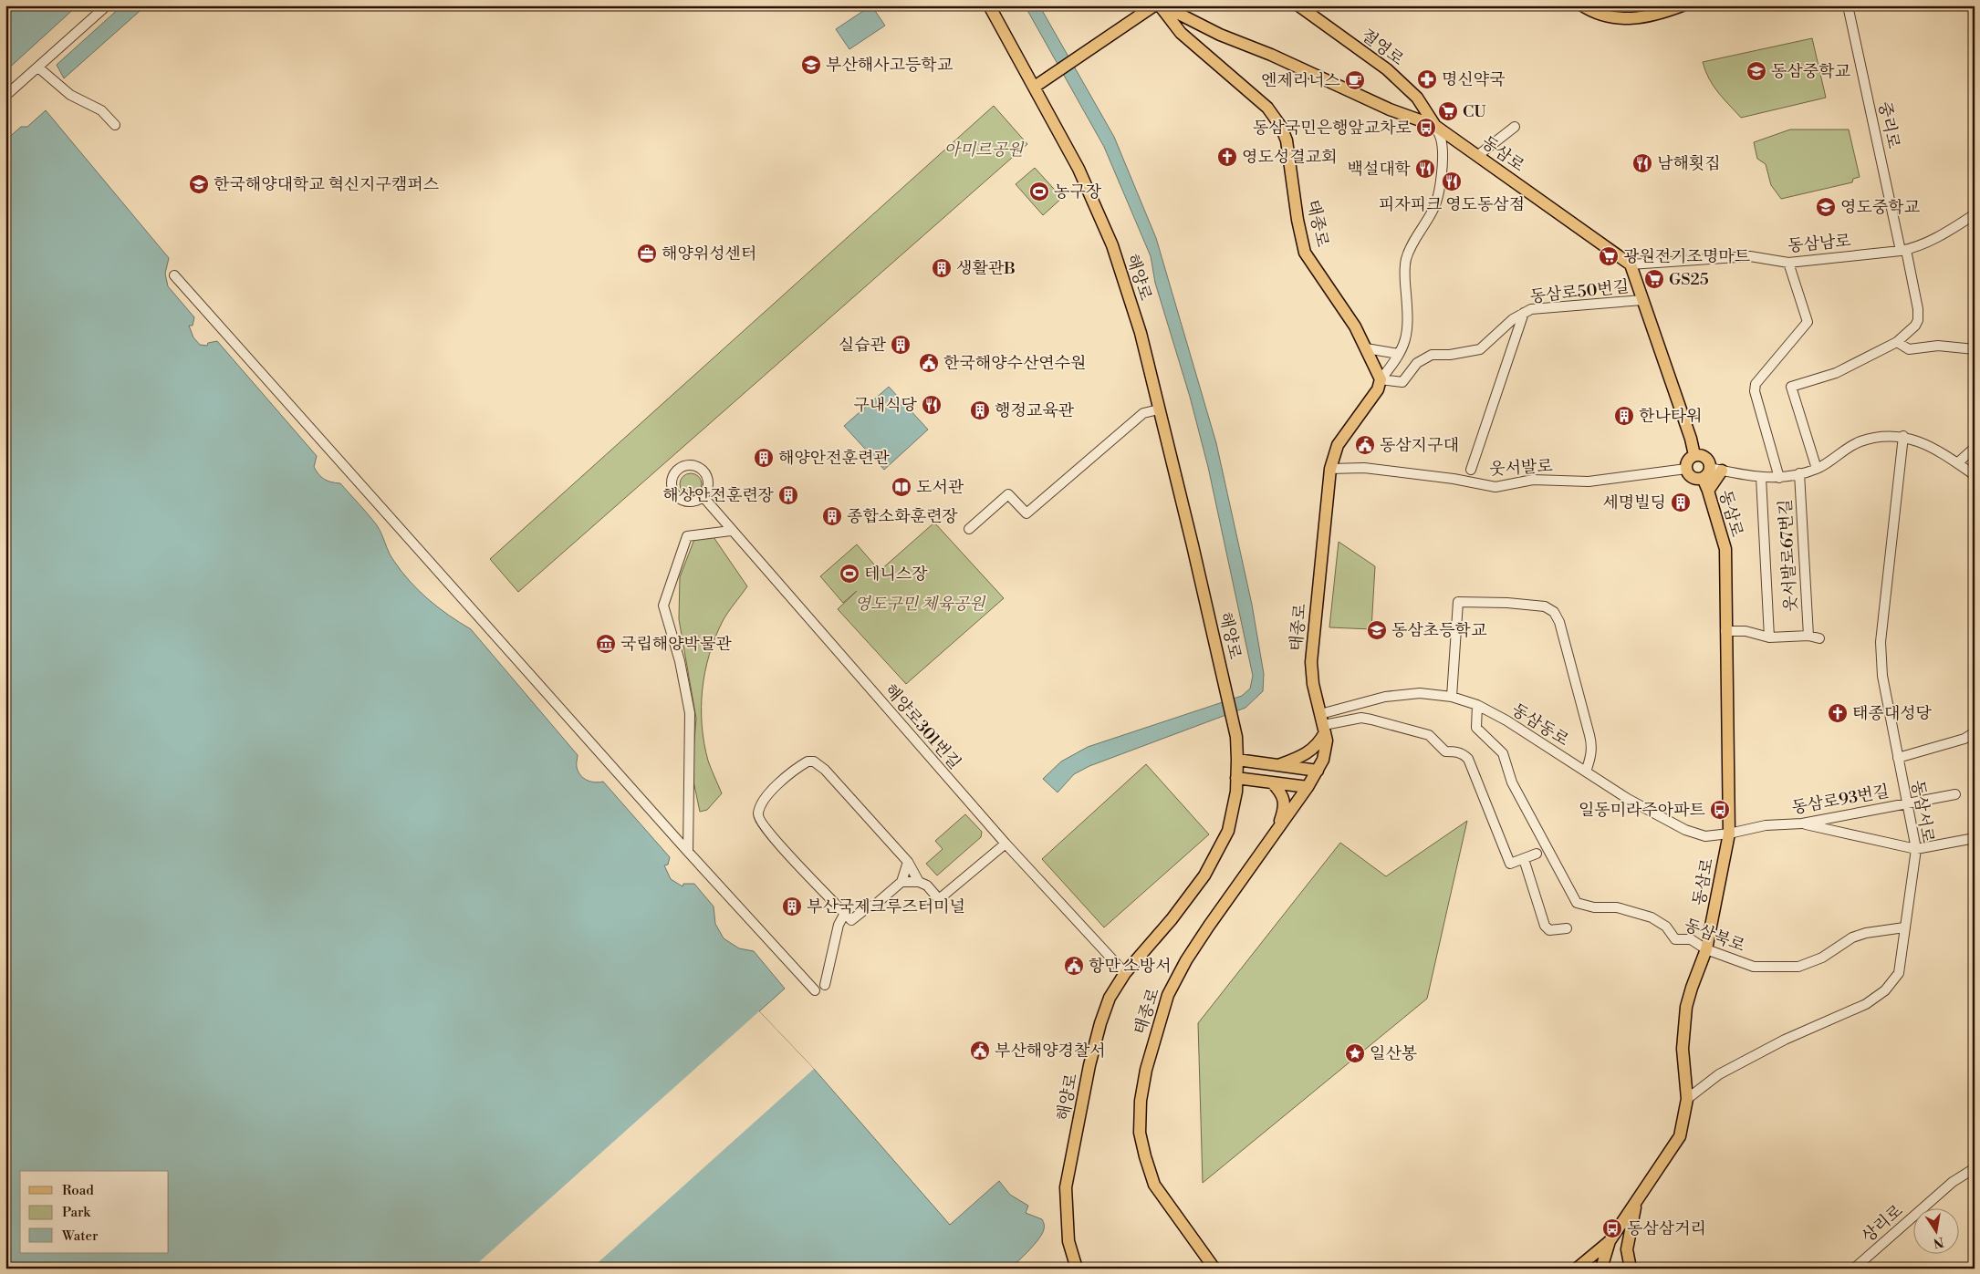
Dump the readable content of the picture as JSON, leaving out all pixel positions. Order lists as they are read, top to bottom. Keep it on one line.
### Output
{"streets":{"main road":["절영로","동삼로","태종로","해양로"],"street":["중리로","동삼남로","동삼로50번길","웃서발로","웃서발로67번길","동삼동로","해양로301번길","동삼로93번길","동삼서로","동삼북로","상리로"]},"crossings":[["절영로","동삼로"],["중리로","동삼남로"],["동삼로","태종로"],["동삼로","동삼남로"],["동삼로","웃서발로"],["동삼로","동삼동로"],["동삼로","동삼로93번길"],["동삼로","동삼서로"],["동삼로","동삼북로"],["태종로","동삼로50번길"],["태종로","웃서발로"],["태종로","동삼동로"],["해양로","해양로301번길"],["동삼동로","동삼로93번길"],["동삼동로","동삼북로"],["동삼로93번길","동삼서로"],["동삼서로","동삼북로"]],"parks":["아미르공원","영도구민 체육공원"],"places":{"school or university":["부산해사고등학교","동삼중학교","한국해양대학교 혁신지구캠퍼스","영도중학교","동삼초등학교"],"pharmacy":["명신약국"],"cafe":["엔제리너스"],"supermarket":["CU","광원전기조명마트","GS25"],"bus stop":["동삼국민은행앞교차로","일동미라주아파트","동삼삼거리"],"church":["영도성결교회","태종대성당"],"restaurant":["남해횟집","백설대학","피자피크 영도동삼점","구내식당"],"sports":["농구장","테니스장"],"office":["해양위성센터"],"building":["생활관B","실습관","행정교육관","한나타워","해양안전훈련관","해상안전훈련장","세명빌딩","종합소화훈련장","부산국제크루즈터미널"],"public building":["한국해양수산연수원","동삼지구대","항만 소방서","부산해양경찰서"],"library":["도서관"],"museum":["국립해양박물관"],"place":["일산봉"]},"legend":["Road","Park","Water"],"north":"bottom"}
